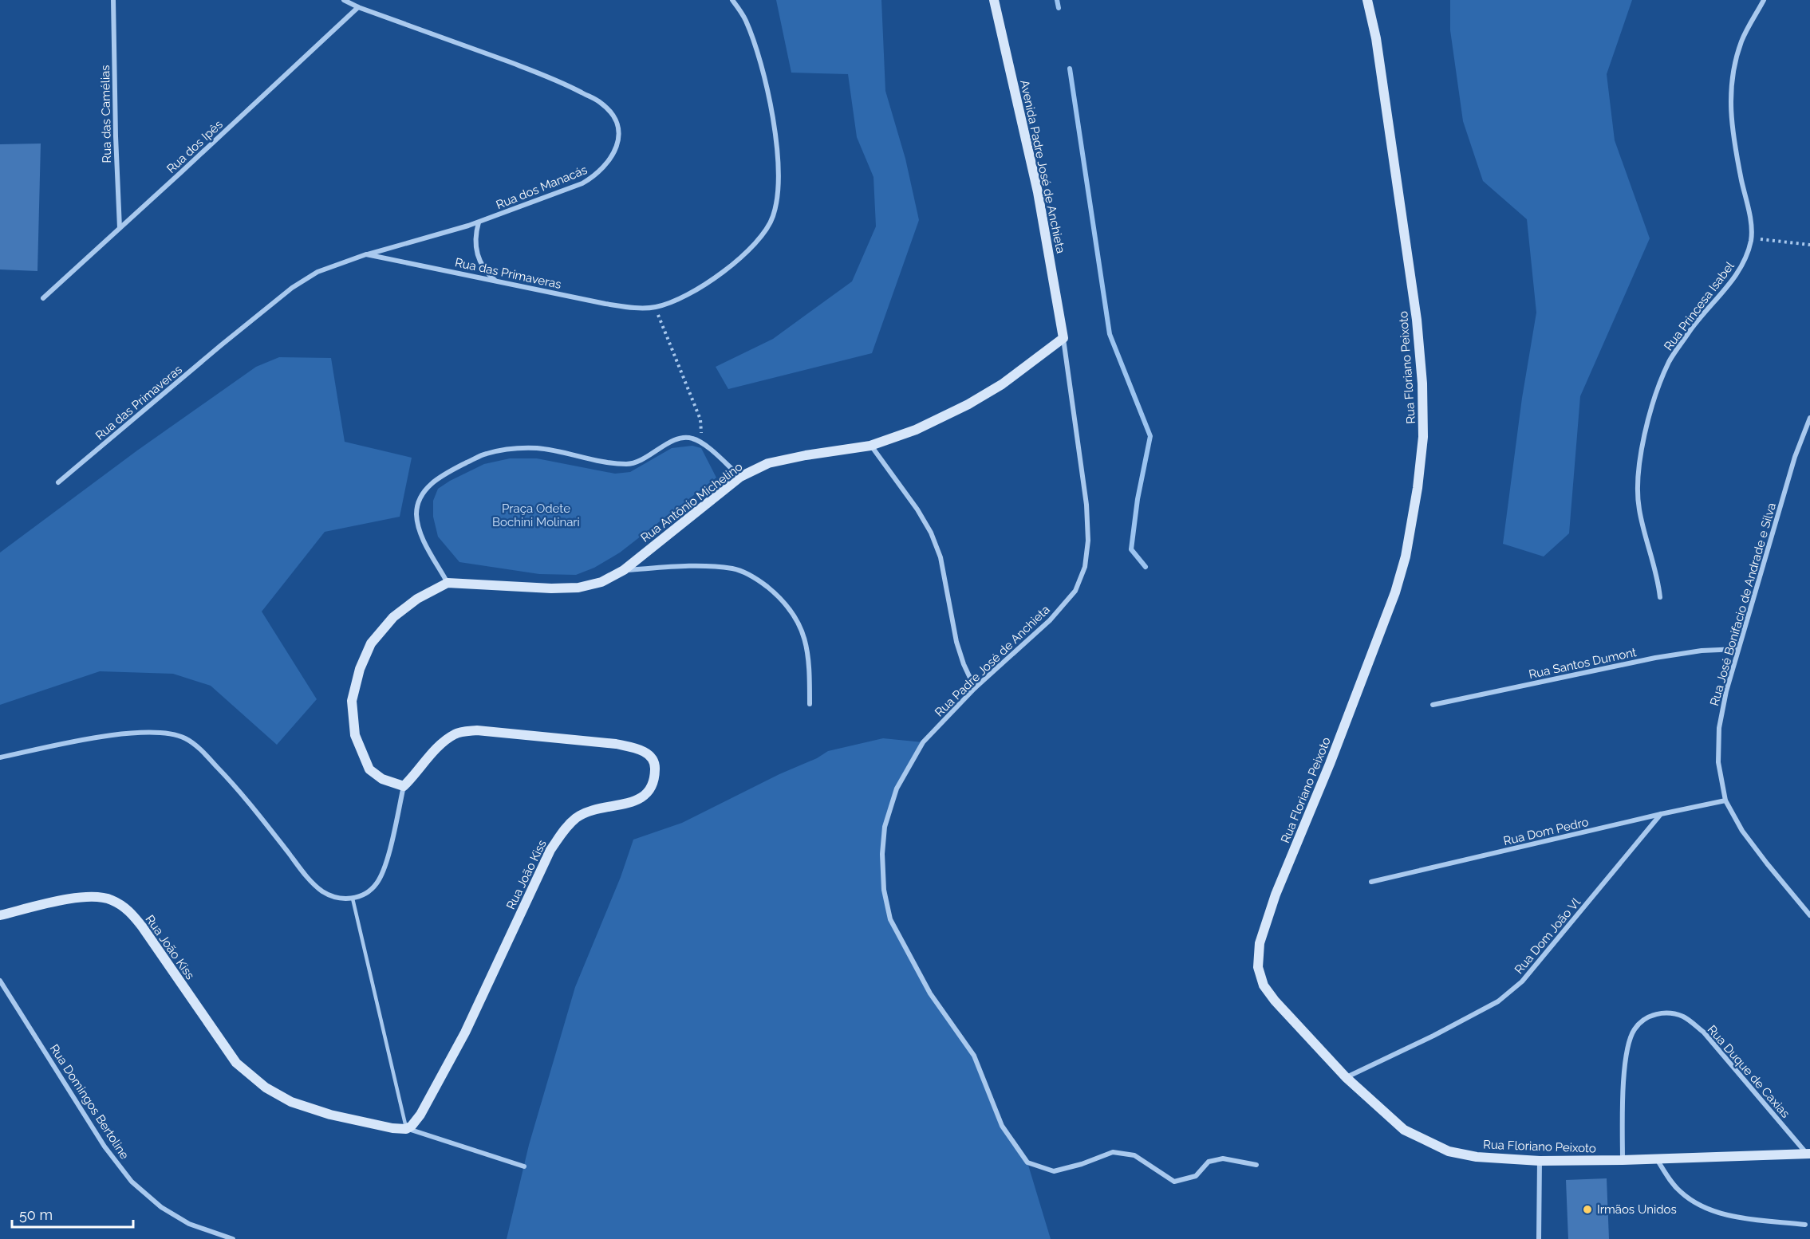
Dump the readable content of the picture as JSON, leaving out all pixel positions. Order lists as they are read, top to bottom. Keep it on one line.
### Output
{"streets":{"street":["Rua das Camélias","Rua dos Ipês","Avenida Padre José de Anchieta","Rua dos Manacás","Rua das Primaveras","Rua Princesa Isabel","Rua Floriano Peixoto","Rua Antônio Michelino","Rua José Bonifacio de Andrade e Silva","Rua Padre José de Anchieta","Rua Santos Dumont","Rua Dom Pedro","Rua João Kiss","Rua Dom João Vl","Rua Duque de Caxias","Rua Domingos Bertoline"]},"crossings":[["Rua das Camélias","Rua dos Ipês"],["Rua dos Ipês","Rua dos Manacás"],["Avenida Padre José de Anchieta","Rua Antônio Michelino"],["Avenida Padre José de Anchieta","Rua Padre José de Anchieta"],["Rua dos Manacás","Rua das Primaveras"],["Rua Floriano Peixoto","Rua Dom João Vl"],["Rua Floriano Peixoto","Rua Duque de Caxias"],["Rua Antônio Michelino","Rua Padre José de Anchieta"],["Rua José Bonifacio de Andrade e Silva","Rua Santos Dumont"],["Rua José Bonifacio de Andrade e Silva","Rua Dom Pedro"],["Rua Dom Pedro","Rua Dom João Vl"]],"parks":["Praça Odete Bochini Molinari"],"places":["Irmãos Unidos"],"scale_bar":"50 m"}
